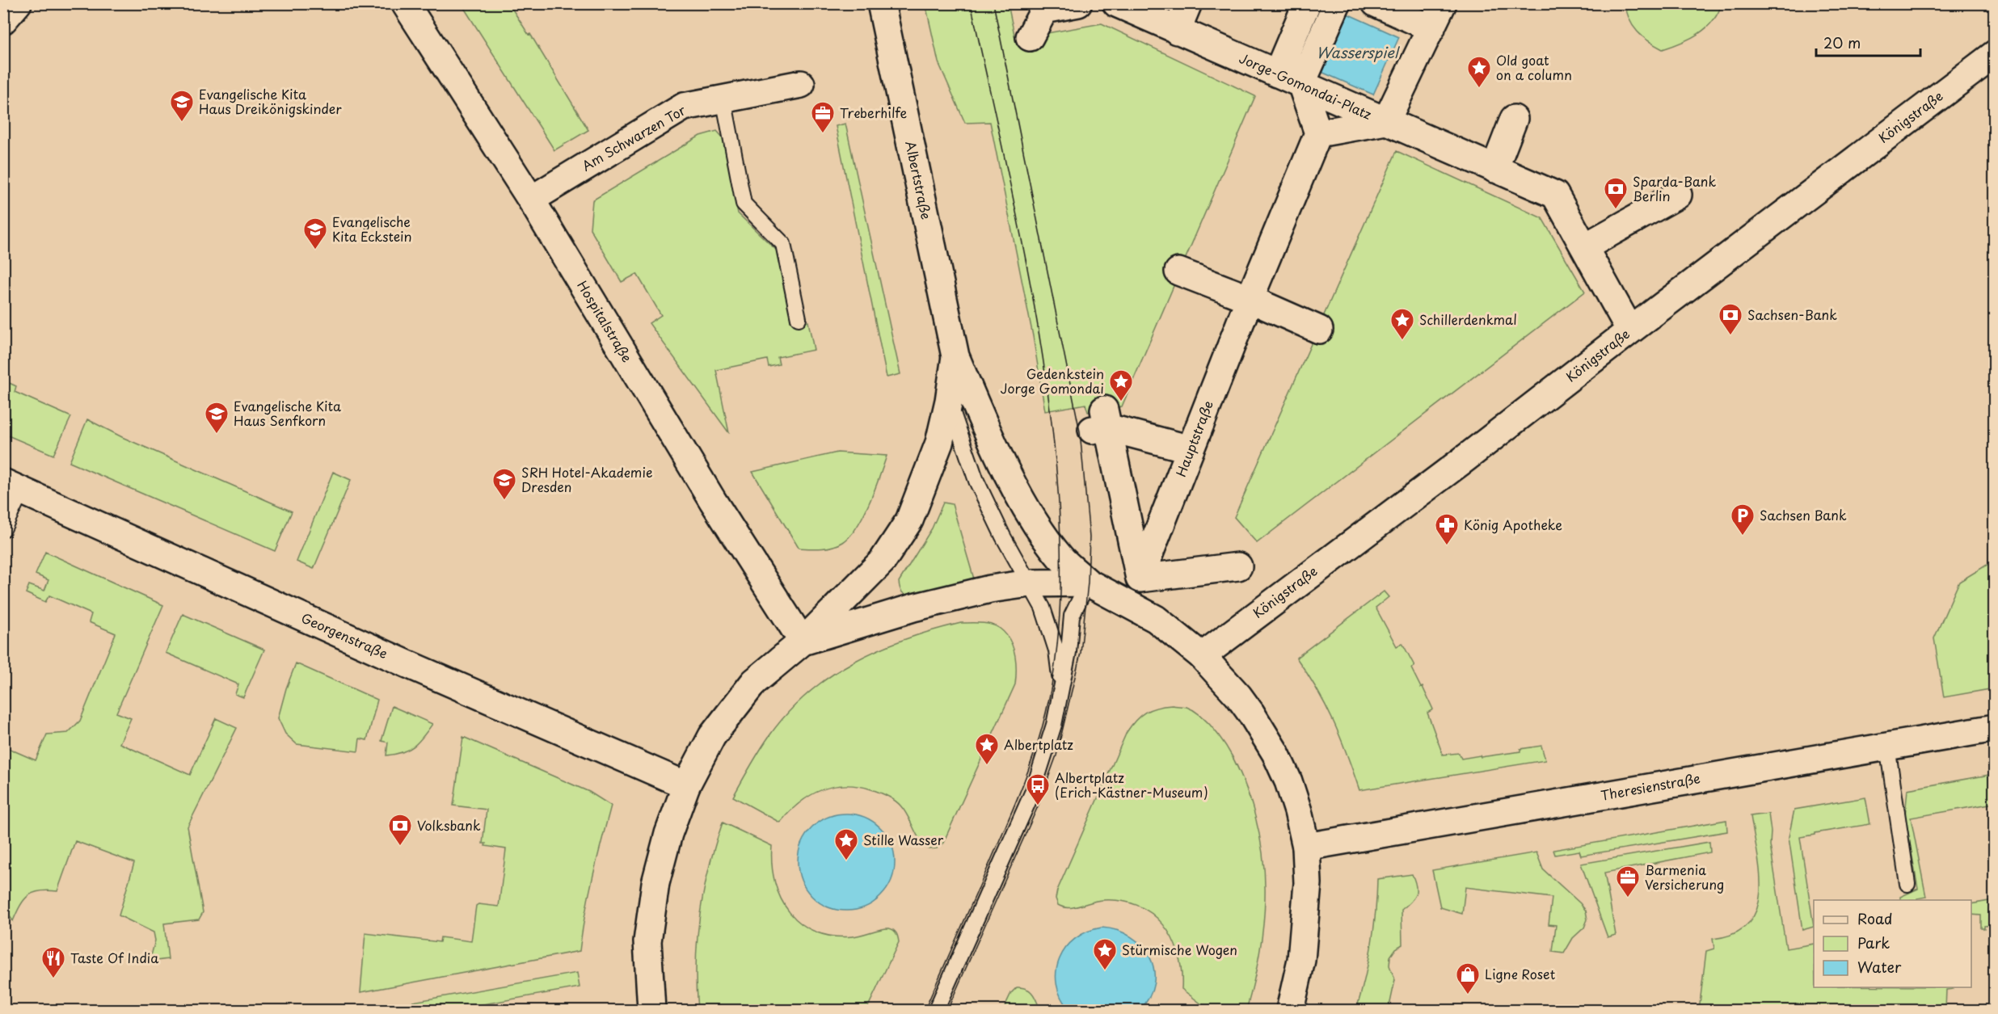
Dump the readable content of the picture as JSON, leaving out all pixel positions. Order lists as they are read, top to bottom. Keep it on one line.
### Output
{"streets":{"street":["Jorge-Gomondai-Platz","Königstraße","Am Schwarzen Tor","Albertstraße","Hospitalstraße","Hauptstraße","Georgenstraße","Theresienstraße"]},"crossings":[["Jorge-Gomondai-Platz","Königstraße"],["Am Schwarzen Tor","Hospitalstraße"],["Albertstraße","Hospitalstraße"]],"water":["Wasserspiel"],"places":{"place":["Old goat on a column","Schillerdenkmal","Gedenkstein Jorge Gomondai","Albertplatz","Stille Wasser","Stürmische Wogen"],"school or university":["Evangelische Kita Haus Dreikönigskinder","Evangelische Kita Eckstein","Evangelische Kita Haus Senfkorn","SRH Hotel-Akademie Dresden"],"office":["Treberhilfe","Barmenia Versicherung"],"bank":["Sparda-Bank Berlin","Sachsen-Bank","Volksbank"],"parking":["Sachsen Bank"],"pharmacy":["König Apotheke"],"bus stop":["Albertplatz (Erich-Kästner-Museum)"],"restaurant":["Taste Of India"],"shop":["Ligne Roset"]},"legend":["Road","Park","Water"],"scale_bar":"20 m"}
